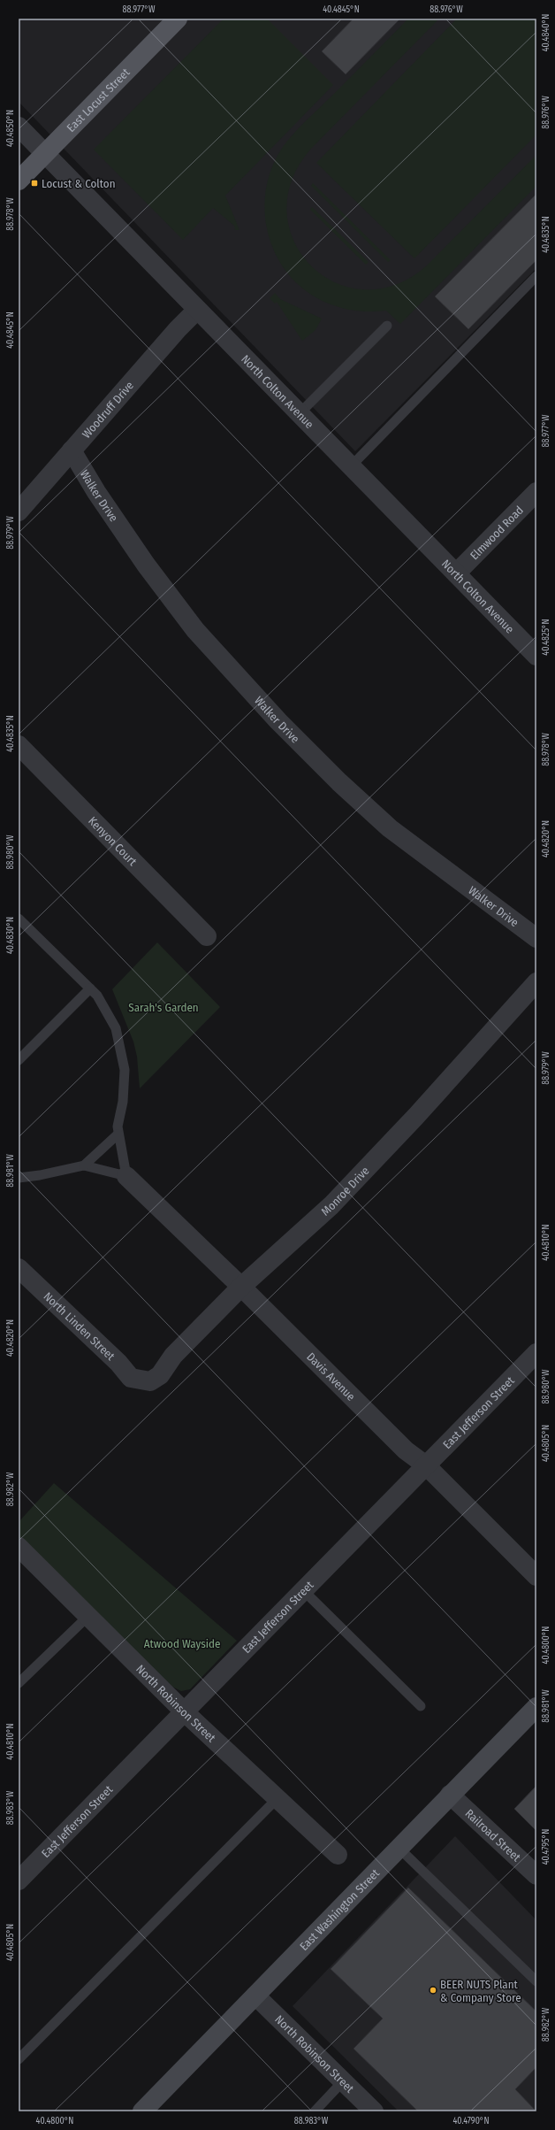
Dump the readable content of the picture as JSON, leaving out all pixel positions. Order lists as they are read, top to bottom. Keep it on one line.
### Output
{"streets":{"main road":["East Locust Street","East Washington Street"],"street":["North Colton Avenue","Woodruff Drive","Walker Drive","Elmwood Road","Kenyon Court","Monroe Drive","North Linden Street","Davis Avenue","East Jefferson Street","North Robinson Street","Railroad Street"]},"crossings":[["East Locust Street","North Colton Avenue"],["North Colton Avenue","Woodruff Drive"],["North Colton Avenue","Elmwood Road"],["Woodruff Drive","Walker Drive"],["Monroe Drive","North Linden Street"],["Monroe Drive","Davis Avenue"],["Davis Avenue","East Jefferson Street"],["East Jefferson Street","North Robinson Street"],["North Robinson Street","East Washington Street"],["Railroad Street","East Washington Street"]],"parks":["Sarah's Garden","Atwood Wayside"],"places":{"transit":["Locust & Colton"],"other":["BEER NUTS Plant & Company Store"]},"coordinates":["88.977°W","40.4845°N","88.976°W","40.4840°N","40.4850°N","88.978°W","40.4835°N","88.979°W","40.4825°N","40.4820°N","88.980°W","40.4830°N","88.981°W","40.4810°N","40.4805°N","88.982°W","40.4800°N","88.983°W","40.4795°N","40.4790°N"]}
